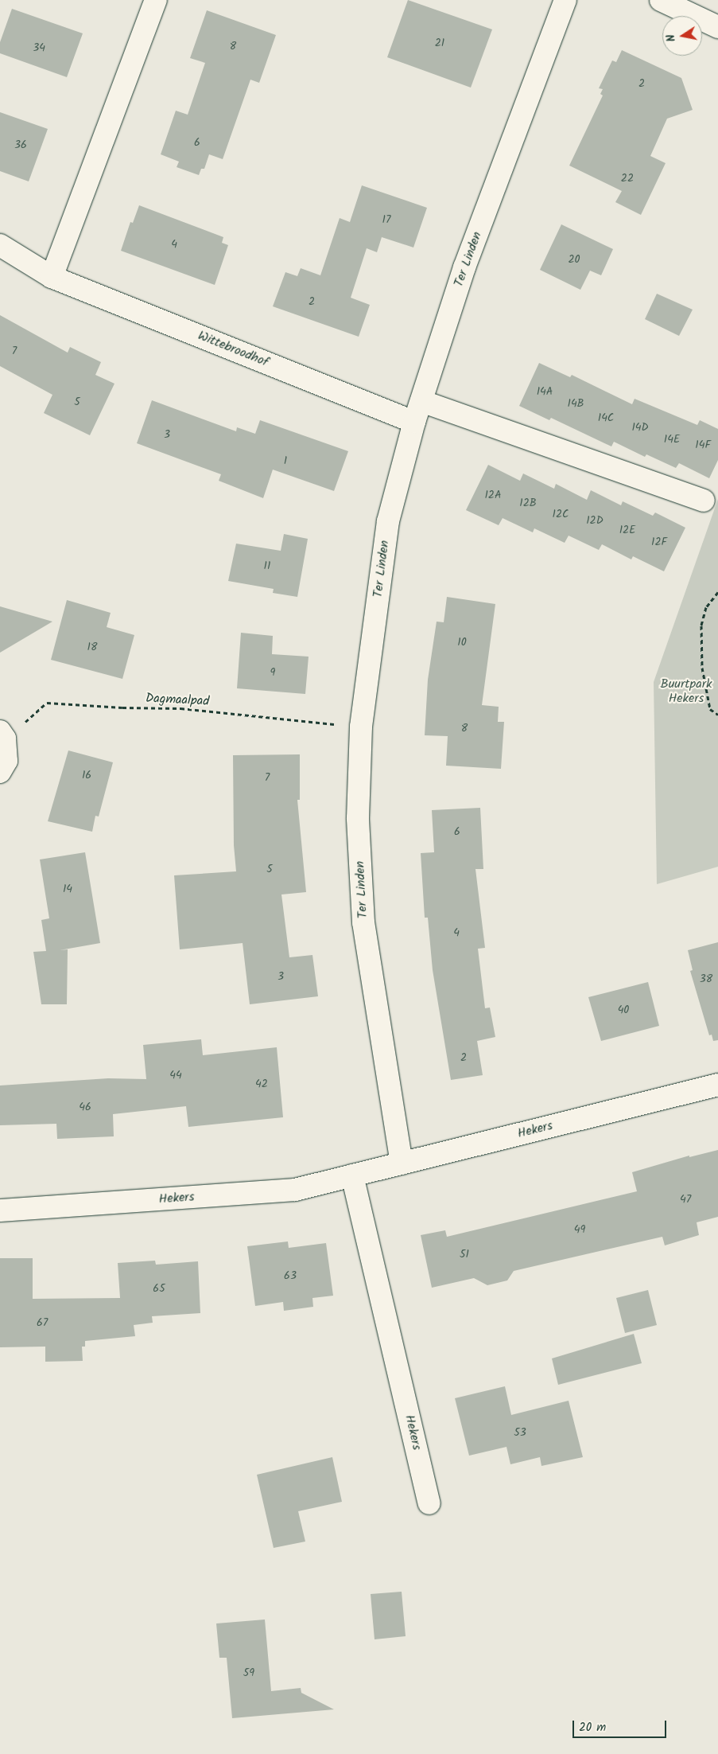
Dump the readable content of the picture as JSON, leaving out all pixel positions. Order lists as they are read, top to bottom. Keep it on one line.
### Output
{"streets":{"street":["Ter Linden","Wittebroodhof","Hekers"],"path":["Dagmaalpad"]},"crossings":[["Ter Linden","Wittebroodhof"],["Ter Linden","Dagmaalpad"],["Ter Linden","Hekers"]],"parks":["Buurtpark Hekers"],"house_numbers":["21","8","34","2","6","36","22","17","4","20","2","7","14A","5","14B","14C","14D","3","14E","14F","1","12A","12B","12C","12D","12E","12F","11","10","18","9","8","16","7","6","5","14","4","3","38","40","2","44","42","46","47","49","51","63","65","67","53","59"],"scale_bar":"20 m","north":"left"}
